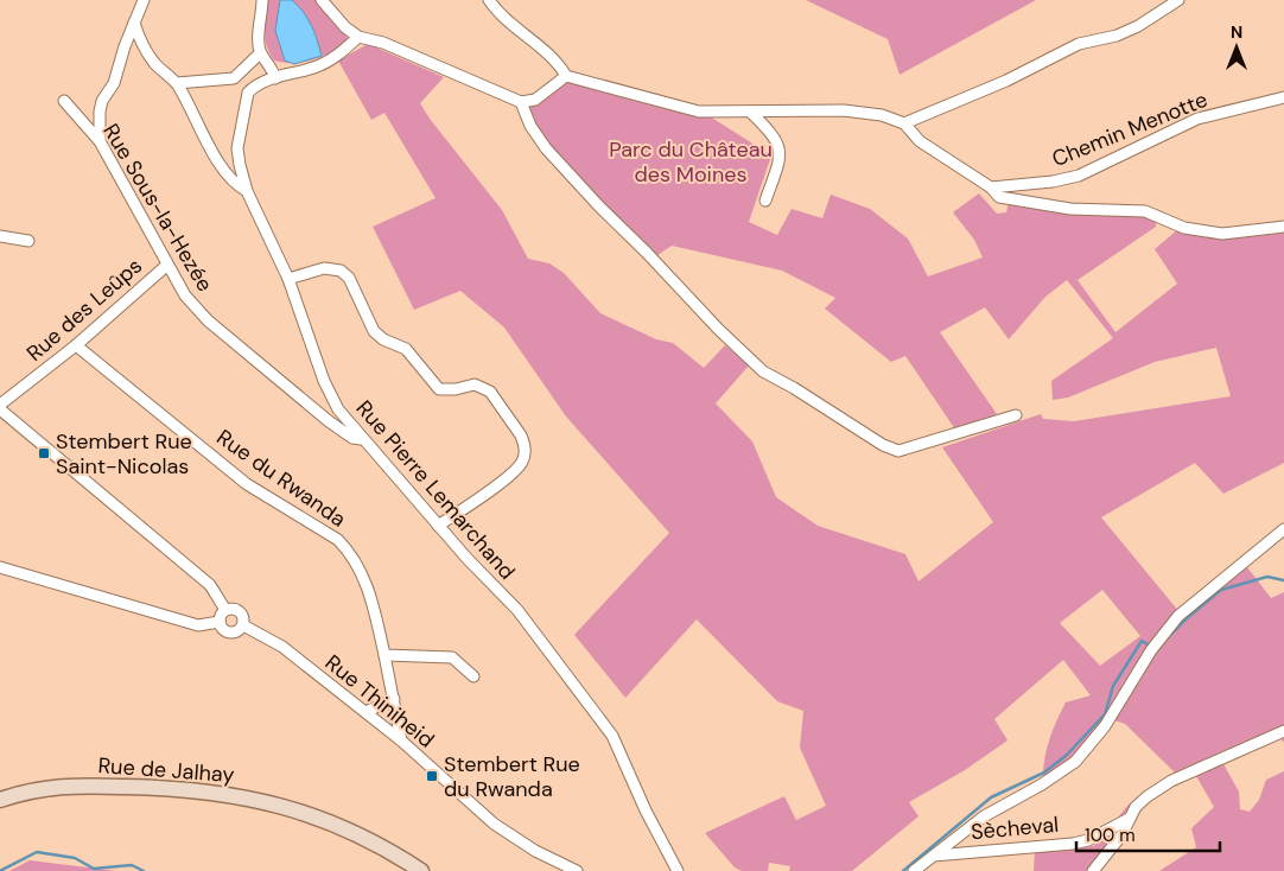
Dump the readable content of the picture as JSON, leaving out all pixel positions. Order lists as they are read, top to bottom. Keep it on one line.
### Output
{"streets":{"main road":["Rue de Jalhay"],"street":["Chemin Menotte","Rue Sous-la-Hezée","Rue des Leûps","Rue du Rwanda","Rue Pierre Lemarchand","Rue Thiniheid","Sècheval"]},"crossings":[["Rue Sous-la-Hezée","Rue des Leûps"],["Rue Sous-la-Hezée","Rue Pierre Lemarchand"],["Rue des Leûps","Rue du Rwanda"],["Rue du Rwanda","Rue Thiniheid"]],"parks":["Parc du Château des Moines"],"places":{"transit":["Stembert Rue Saint-Nicolas","Stembert Rue du Rwanda"]},"scale_bar":"100 m","north":"top"}
